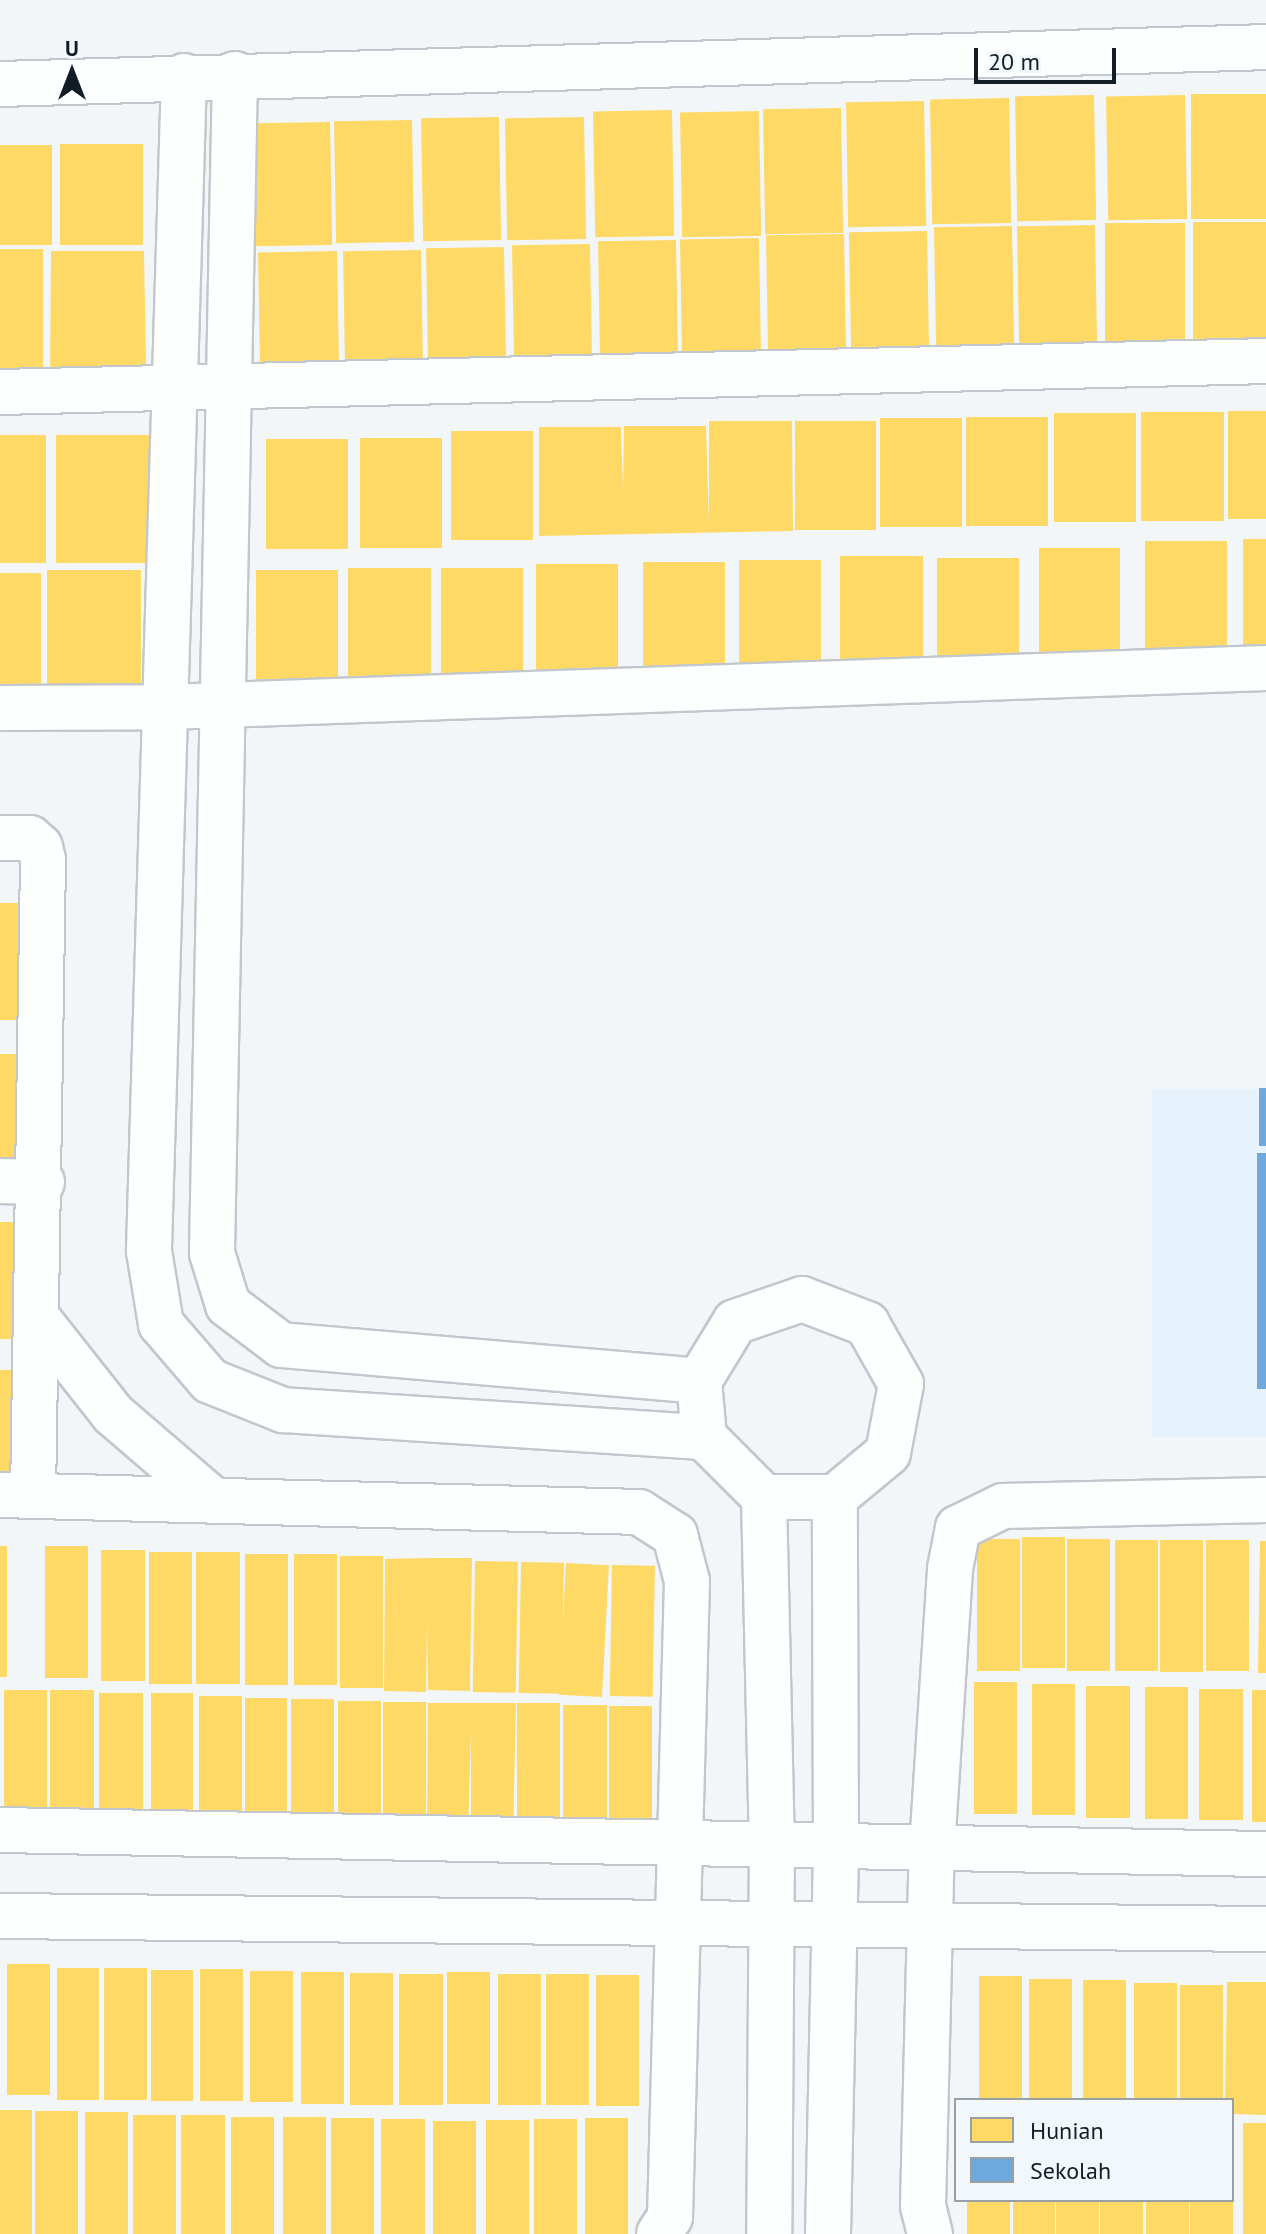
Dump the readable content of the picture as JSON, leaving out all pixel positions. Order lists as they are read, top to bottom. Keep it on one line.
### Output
{"legend":["Hunian","Sekolah"],"scale_bar":"20 m","north":"top"}
